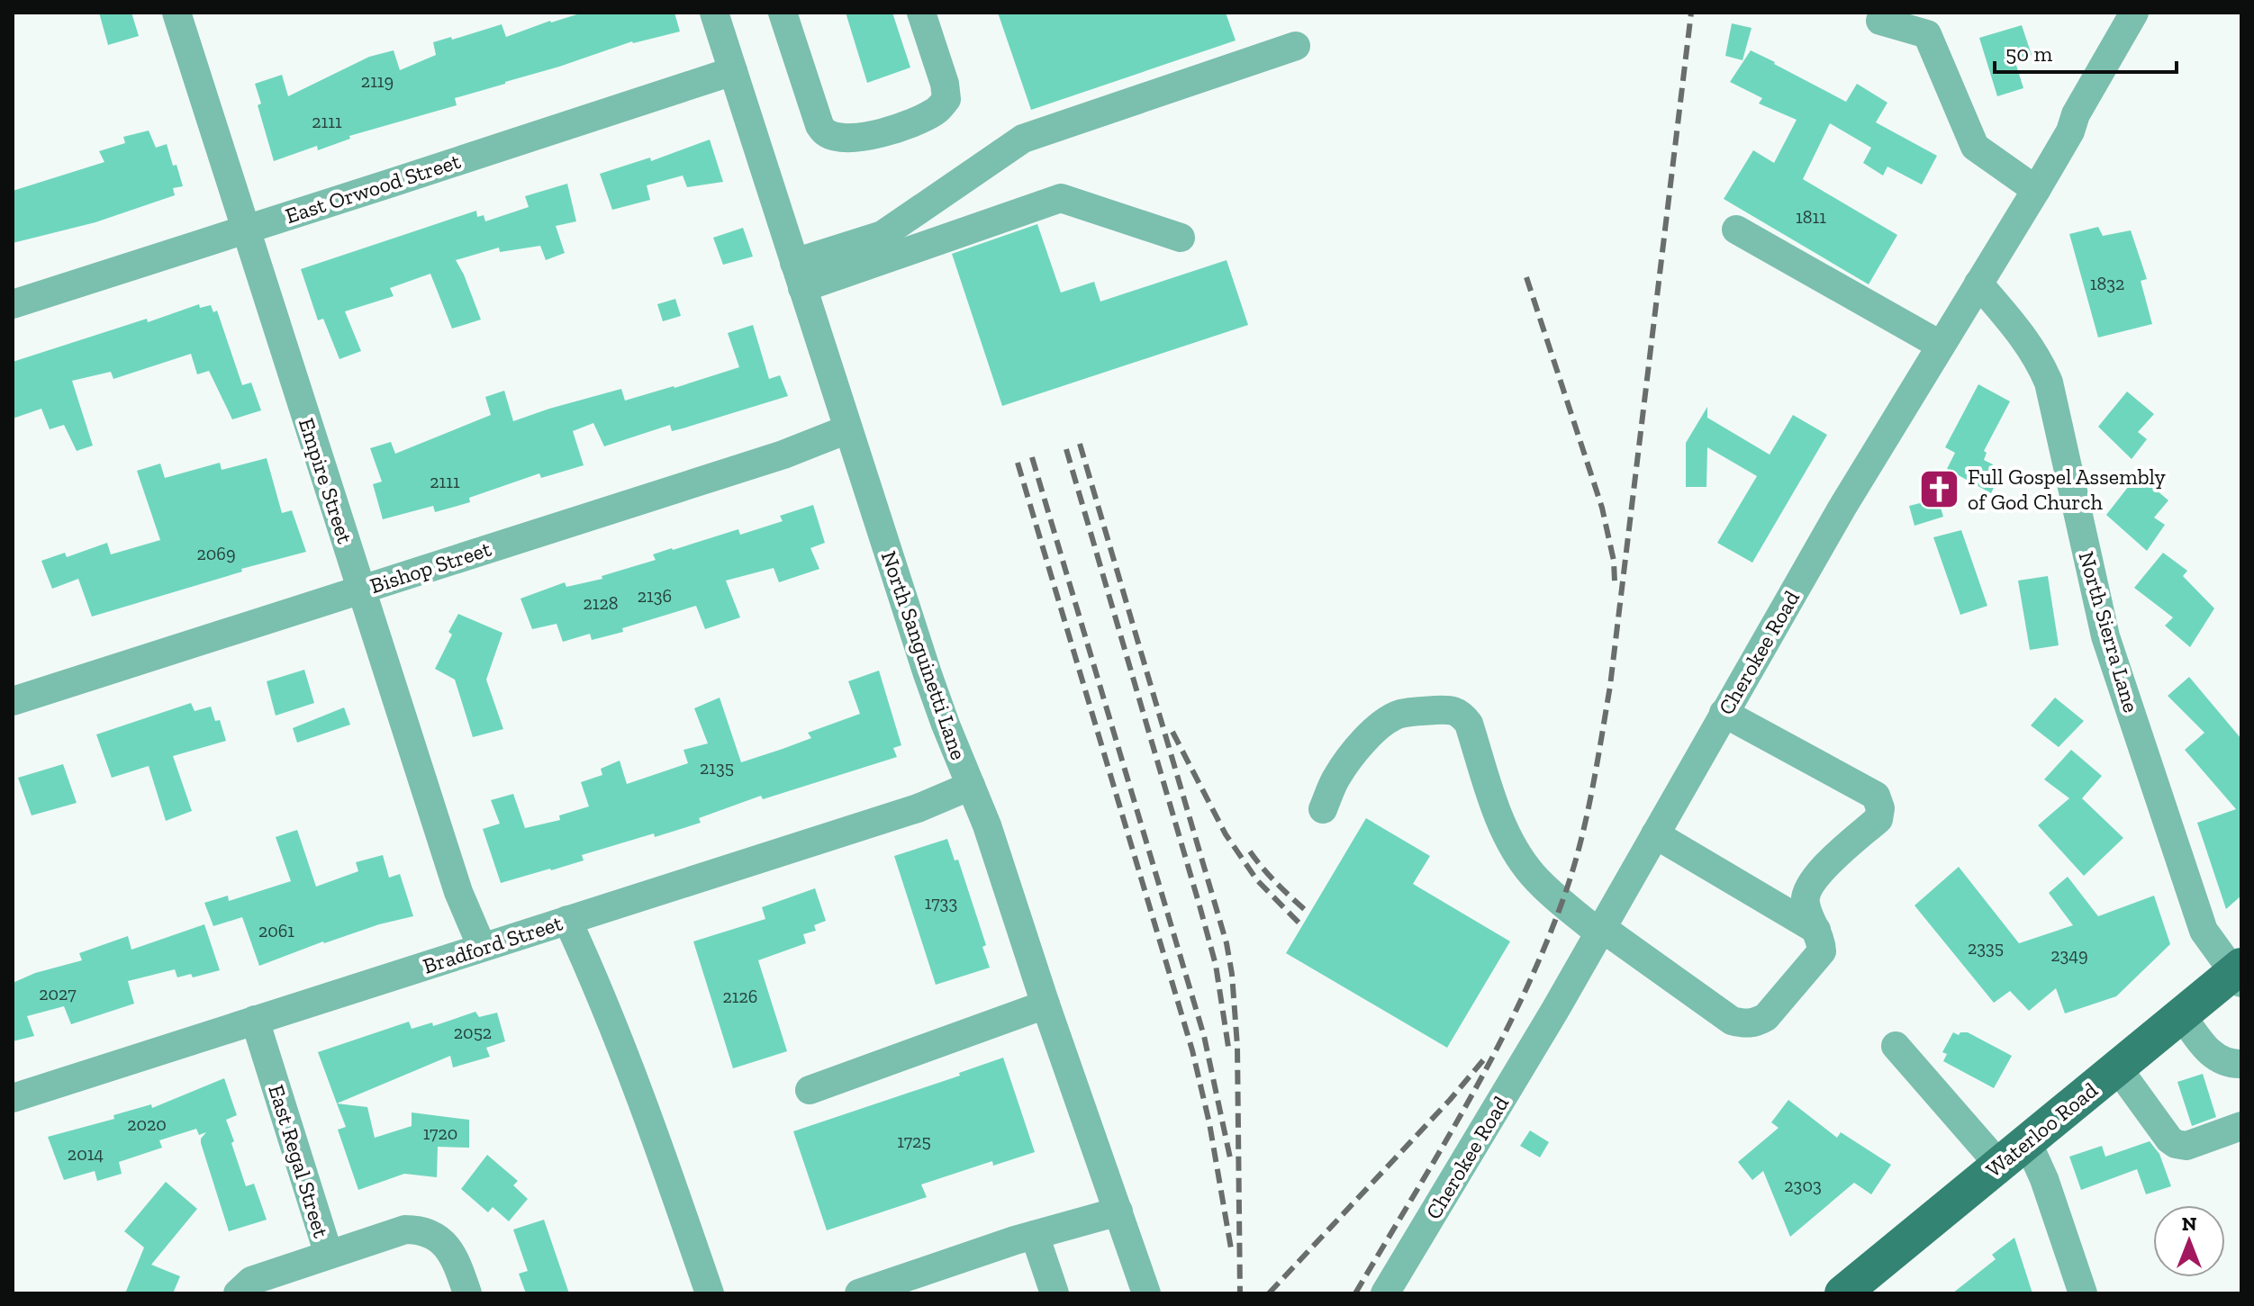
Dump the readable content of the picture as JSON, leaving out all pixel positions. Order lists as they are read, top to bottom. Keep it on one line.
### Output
{"streets":{"main road":["Waterloo Road"],"street":["East Orwood Street","Empire Street","Bishop Street","North Sierra Lane","Cherokee Road","North Sanguinetti Lane","Bradford Street","East Regal Street"]},"crossings":[["East Orwood Street","Empire Street"],["East Orwood Street","North Sanguinetti Lane"],["Empire Street","Bishop Street"],["Empire Street","Bradford Street"],["Bishop Street","North Sanguinetti Lane"],["North Sierra Lane","Cherokee Road"],["North Sierra Lane","Waterloo Road"],["North Sanguinetti Lane","Bradford Street"],["Bradford Street","East Regal Street"]],"places":{"church":["Full Gospel Assembly of God Church"]},"house_numbers":["2119","2111","1811","1832","2111","2069","2136","2128","2135","1733","2061","2335","2349","2027","2126","2052","2020","1720","1725","2014","2303"],"scale_bar":"50 m","north":"top"}
